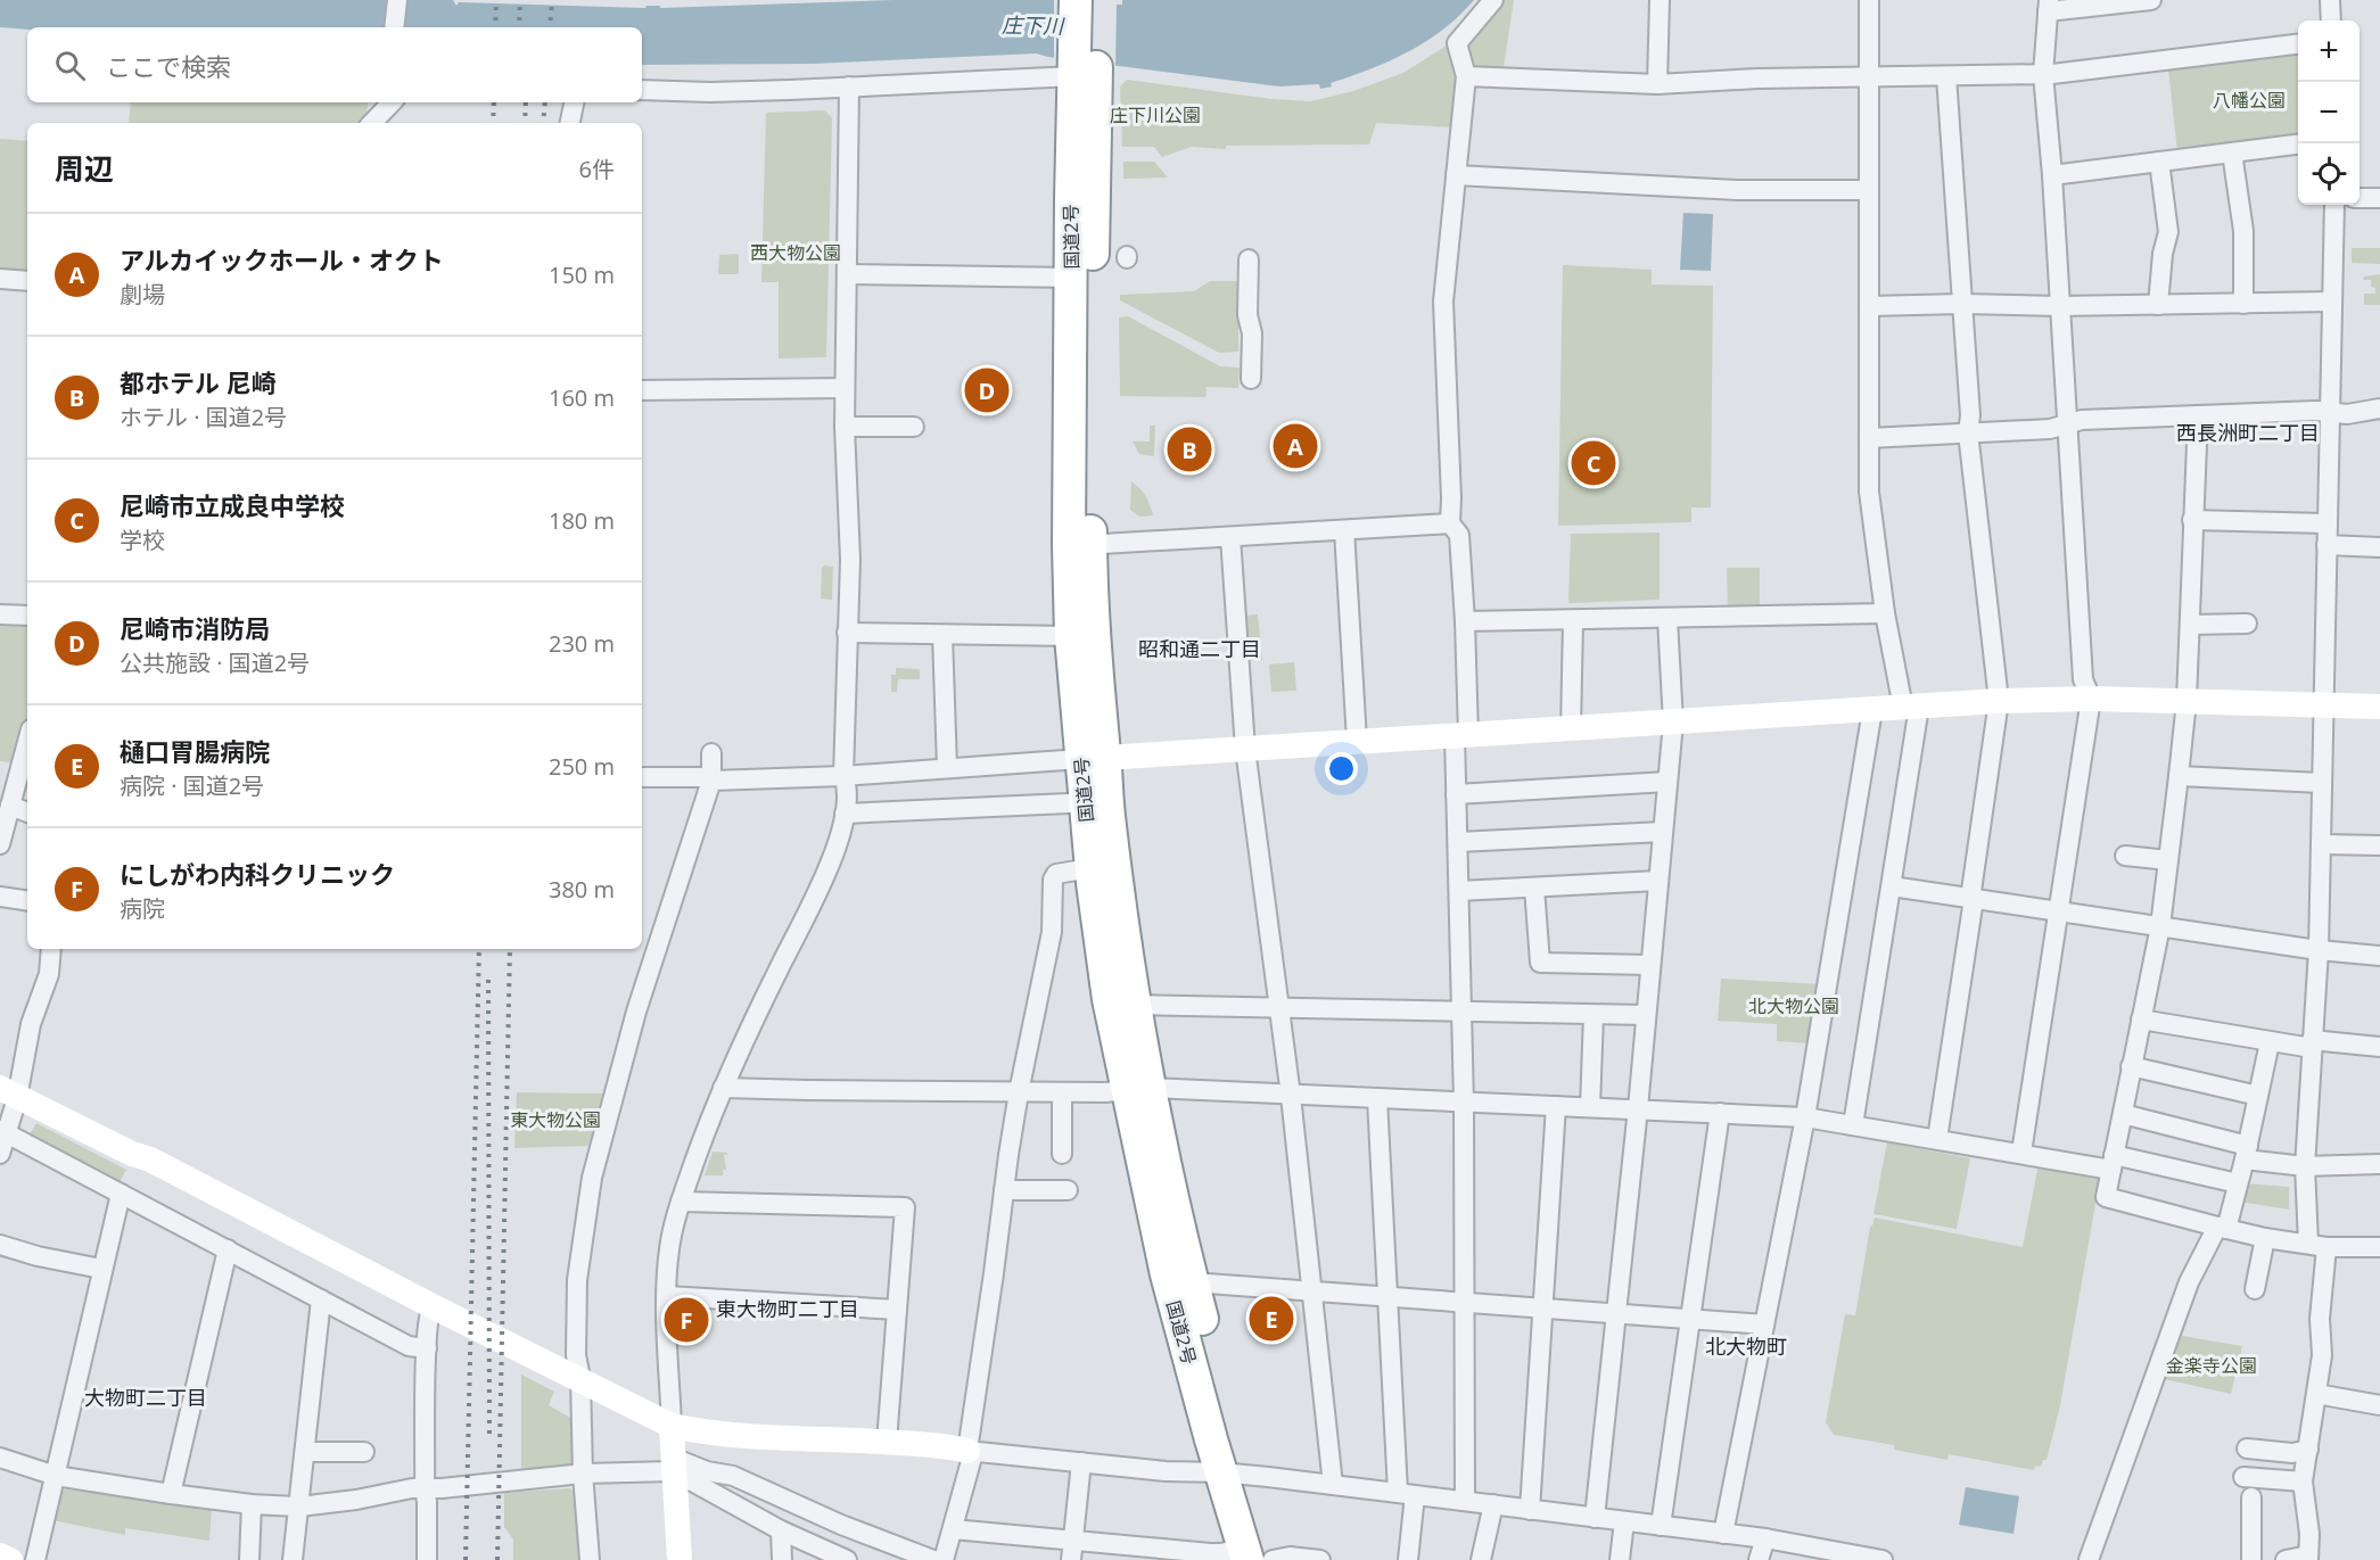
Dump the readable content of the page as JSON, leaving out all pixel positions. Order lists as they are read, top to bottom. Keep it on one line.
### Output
{"streets":{"highway":["国道2号"]},"districts":["西長洲町二丁目","昭和通二丁目","東大物町二丁目","北大物町","大物町二丁目"],"water":["庄下川"],"parks":["八幡公園","庄下川公園","西大物公園","北大物公園","東大物公園","金楽寺公園"],"page":{"map_buttons":["+","−"],"search":"ここで検索","heading":["周辺","6件"],"list":[{"mark":"A","name":"アルカイックホール・オクト","note":"劇場","value":"150 m"},{"mark":"B","name":"都ホテル 尼崎","note":"ホテル · 国道2号","value":"160 m"},{"mark":"C","name":"尼崎市立成良中学校","note":"学校","value":"180 m"},{"mark":"D","name":"尼崎市消防局","note":"公共施設 · 国道2号","value":"230 m"},{"mark":"E","name":"樋口胃腸病院","note":"病院 · 国道2号","value":"250 m"},{"mark":"F","name":"にしがわ内科クリニック","note":"病院","value":"380 m"}],"pins":["D","A","B","C","E","F"]}}
